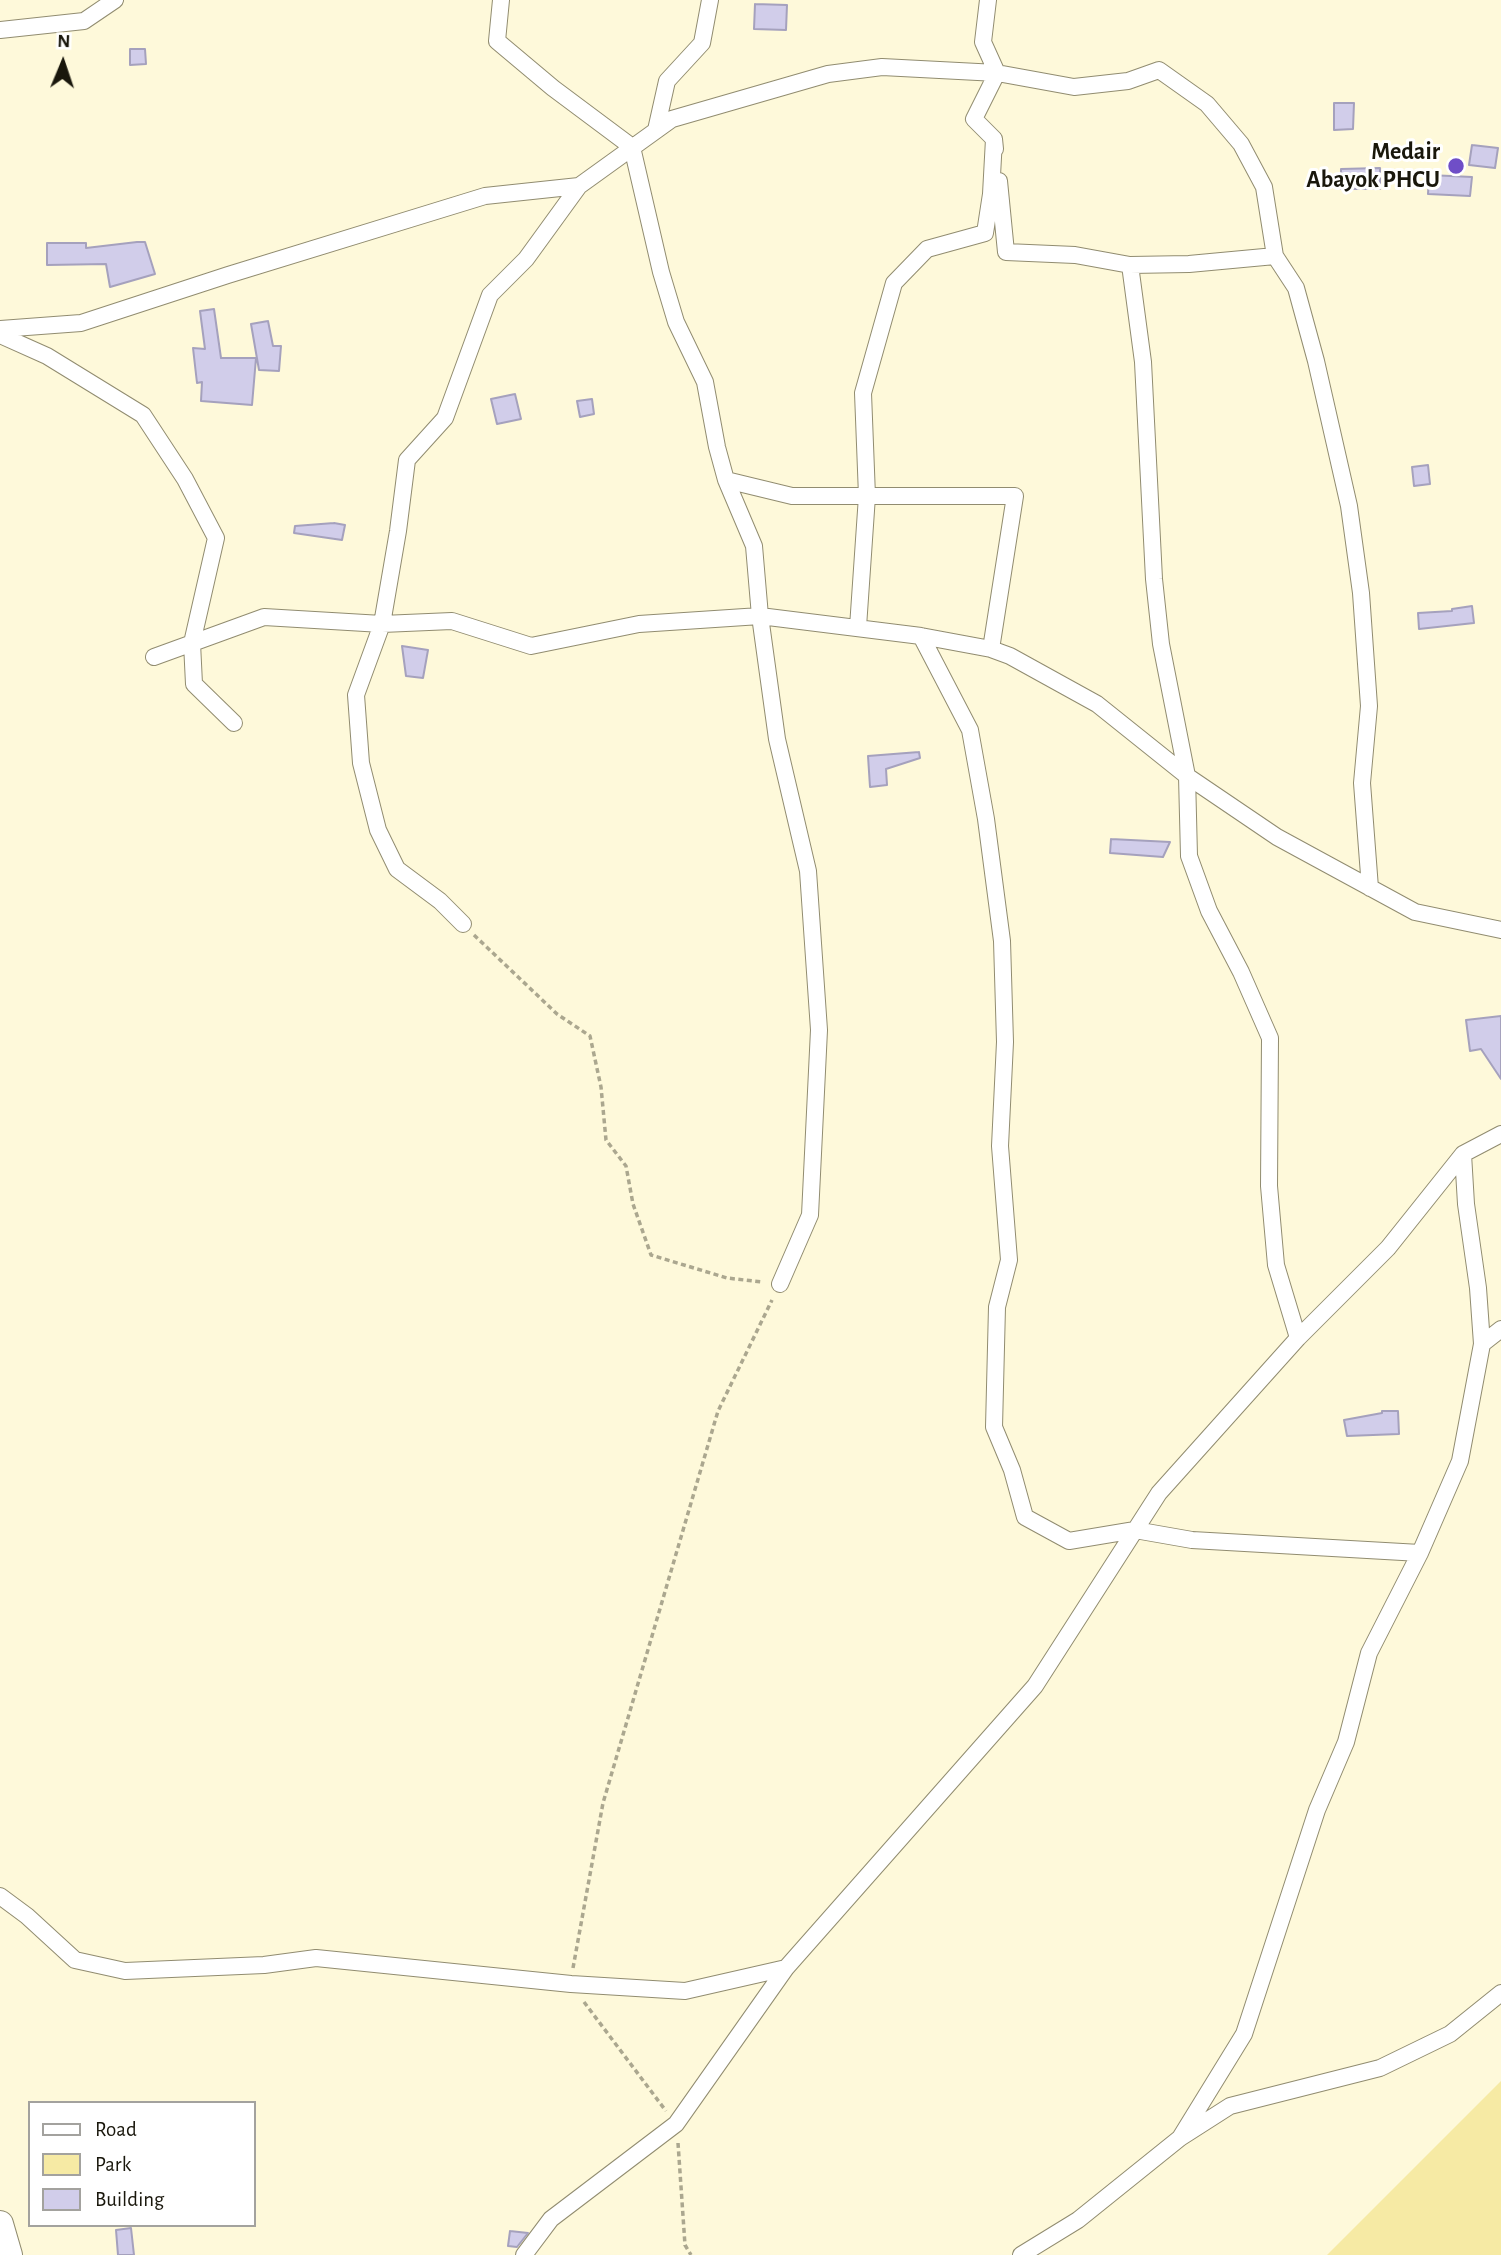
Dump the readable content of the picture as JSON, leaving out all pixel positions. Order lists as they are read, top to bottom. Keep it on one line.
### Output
{"places":["Medair Abayok PHCU"],"legend":["Road","Park","Building"],"north":"top"}
